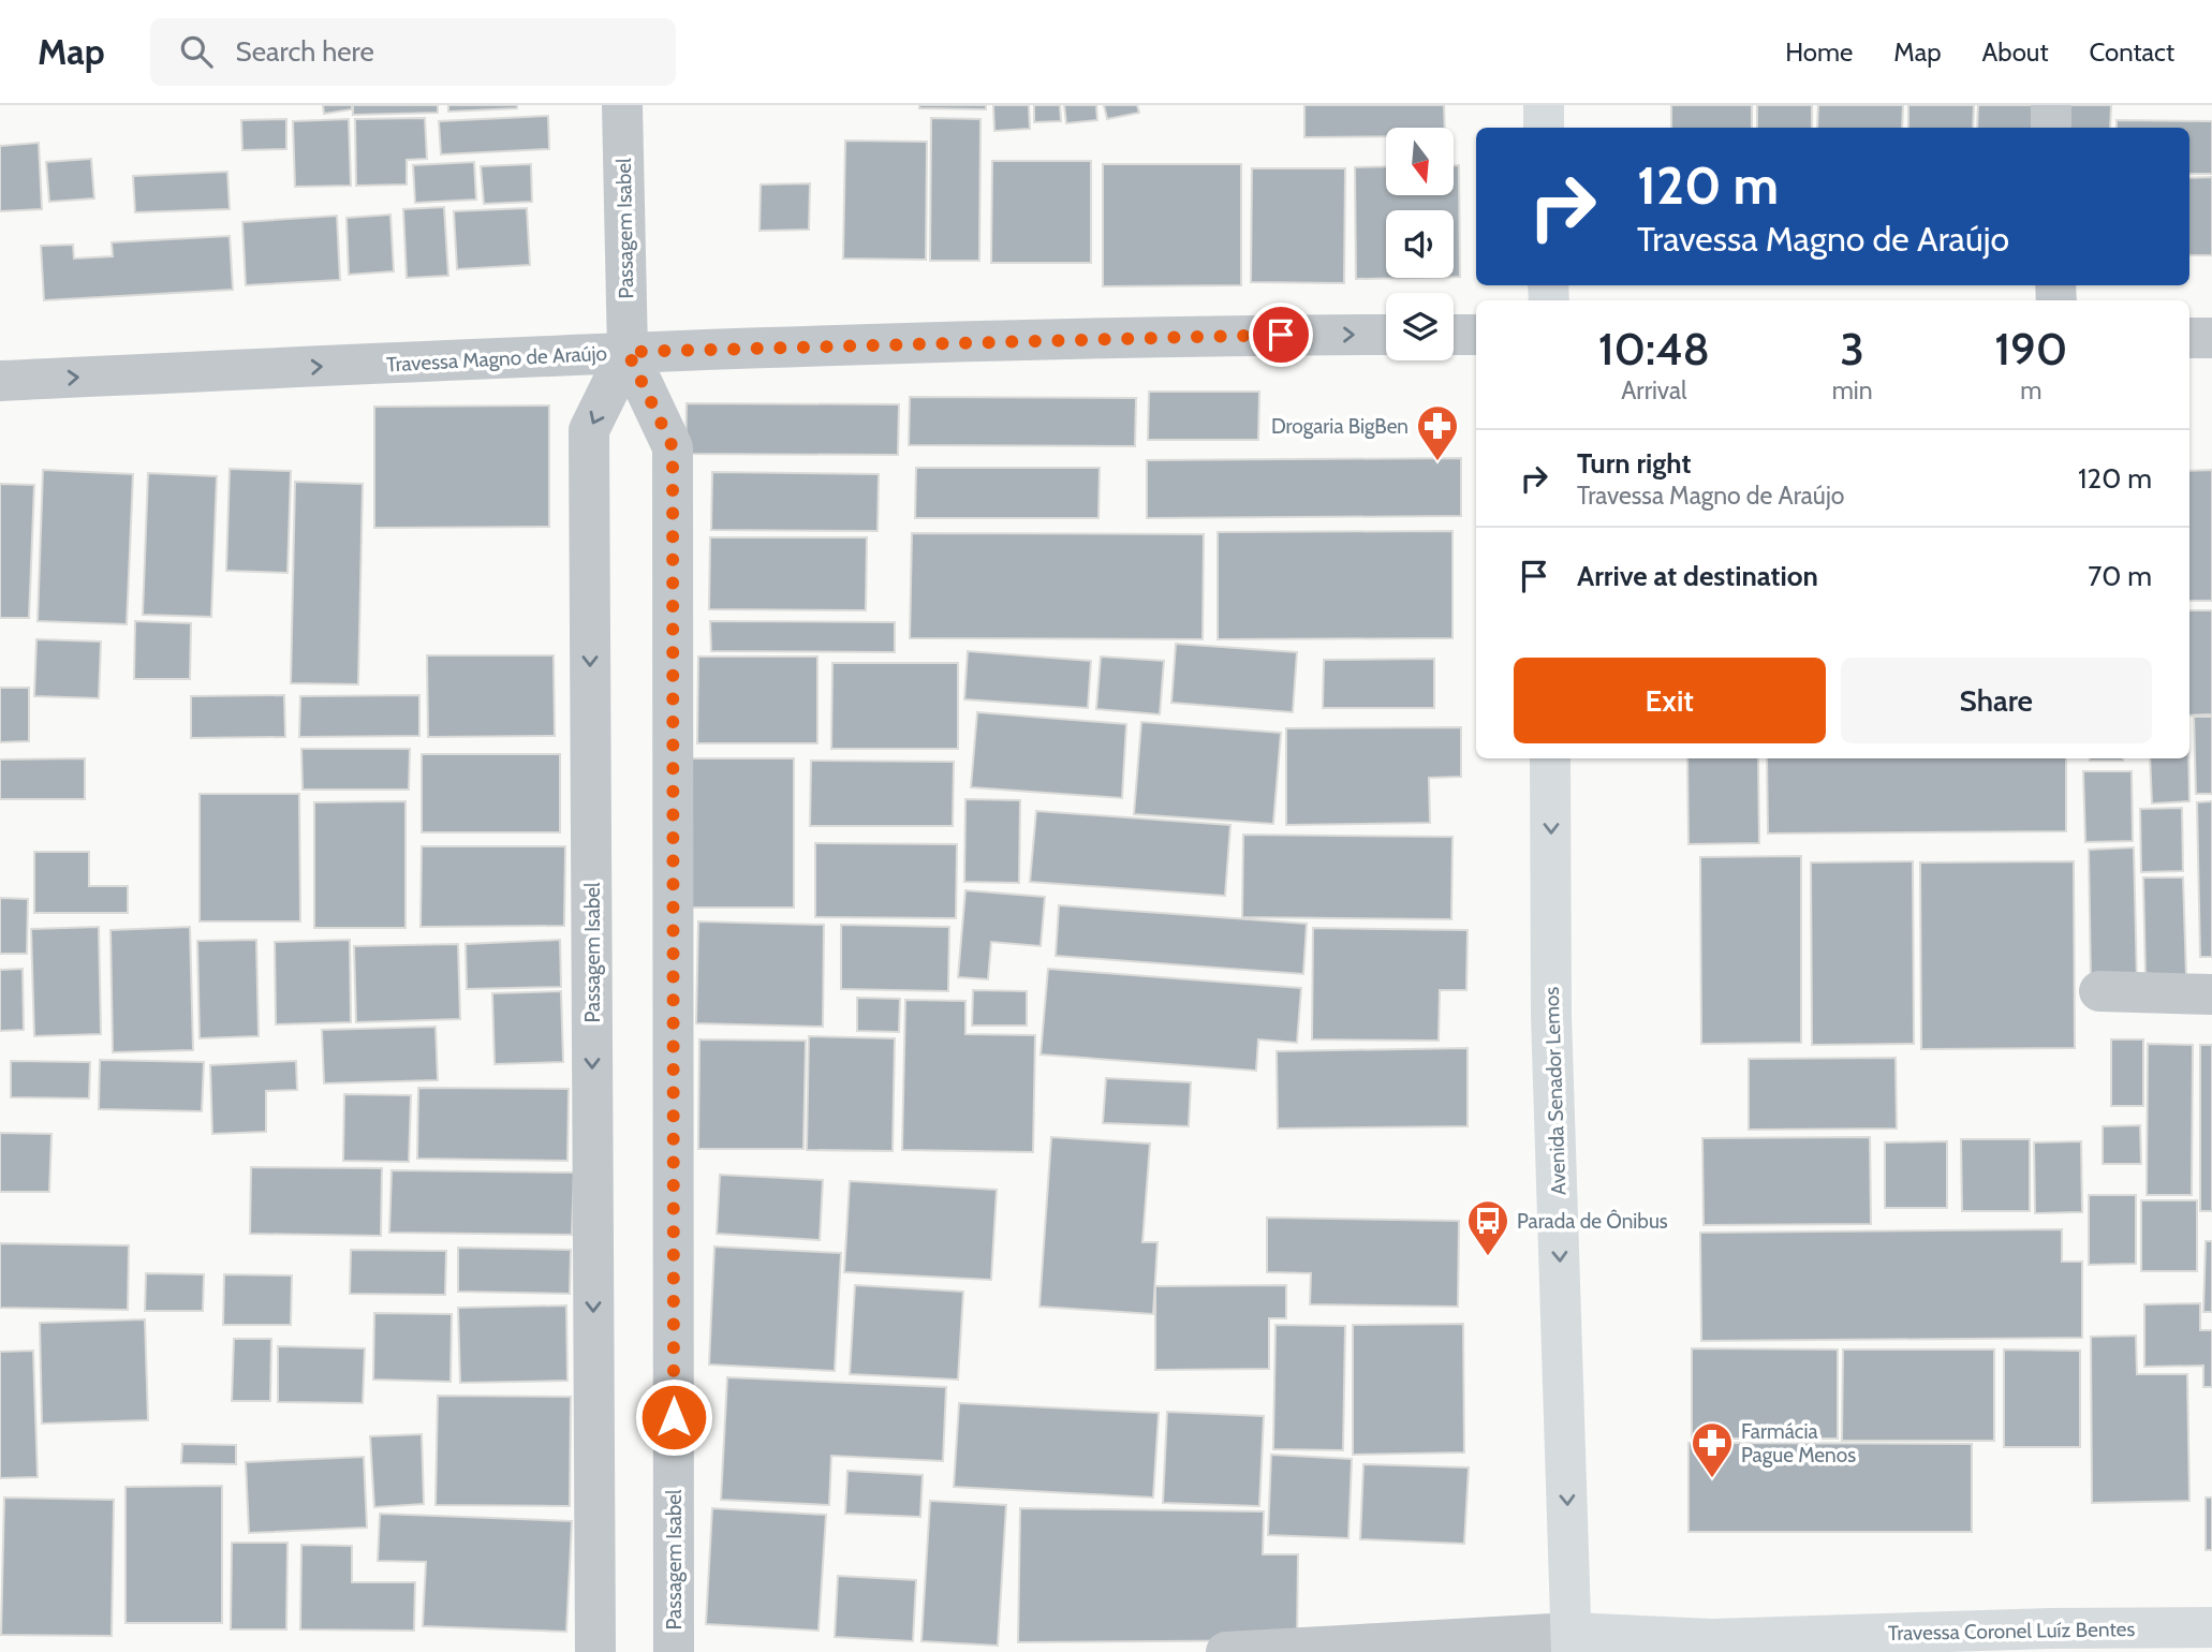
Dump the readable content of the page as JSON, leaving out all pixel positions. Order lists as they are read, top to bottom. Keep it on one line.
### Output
{"streets":{"main road":["Avenida Senador Lemos","Travessa Coronel Luíz Bentes"],"street":["Passagem Isabel","Travessa Magno de Araújo"]},"crossings":[["Passagem Isabel","Travessa Magno de Araújo"],["Avenida Senador Lemos","Travessa Coronel Luíz Bentes"]],"one_way":["Travessa Magno de Araújo","Avenida Senador Lemos"],"places":{"pharmacy":["Drogaria BigBen","Farmácia Pague Menos"],"bus stop":["Parada de Ônibus"]},"north":"bottom","page":{"header":"Map","search":"Search here","nav":["Home","Map","About","Contact"],"turn":["120 m","Travessa Magno de Araújo"],"eta":["10:48","Arrival","3","min","190","m"],"list":[{"name":"Turn right","note":"Travessa Magno de Araújo","value":"120 m"},{"name":"Arrive at destination","value":"70 m"}],"buttons":["Exit","Share"]}}
